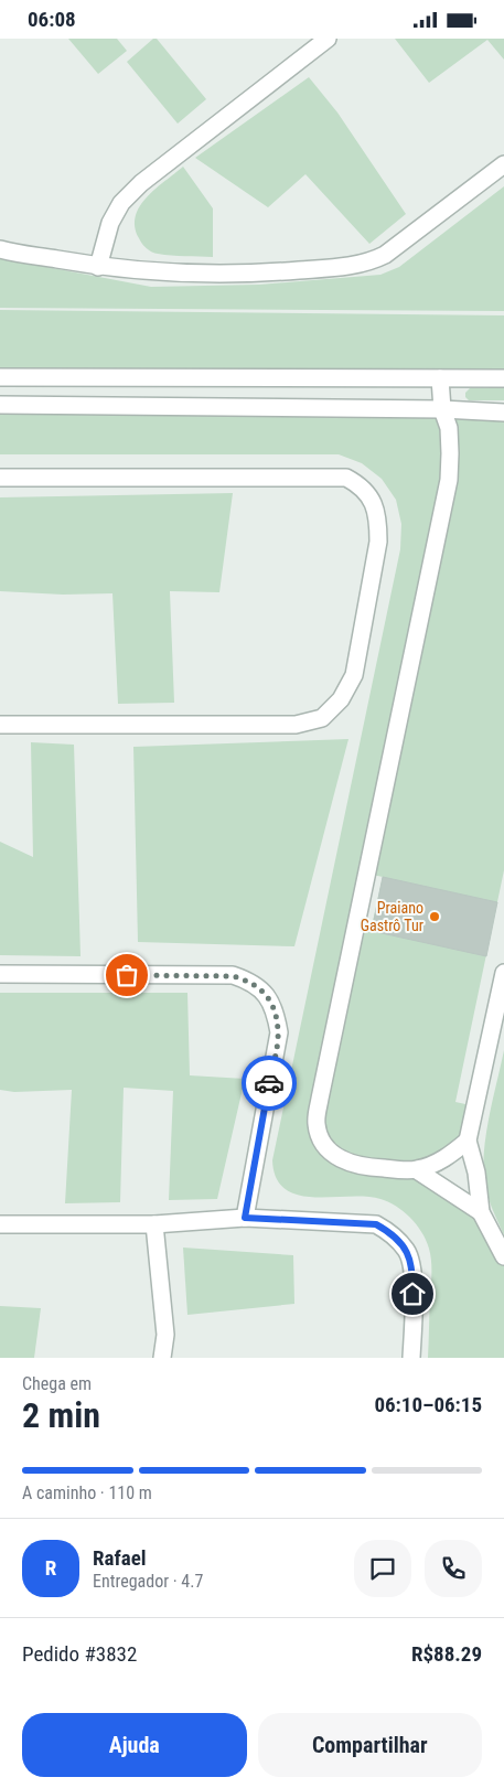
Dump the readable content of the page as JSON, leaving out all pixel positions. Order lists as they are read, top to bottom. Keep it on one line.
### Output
{"places":["Praiano Gastrô Tur"],"page":{"status":"06:08","heading":["2 min","Chega em","06:10–06:15"],"panel":["Rafael","Entregador · 4.7","Pedido #3832","R$88.29"],"bar":"A caminho · 110 m","round":"R","buttons":["Ajuda","Compartilhar"]}}
